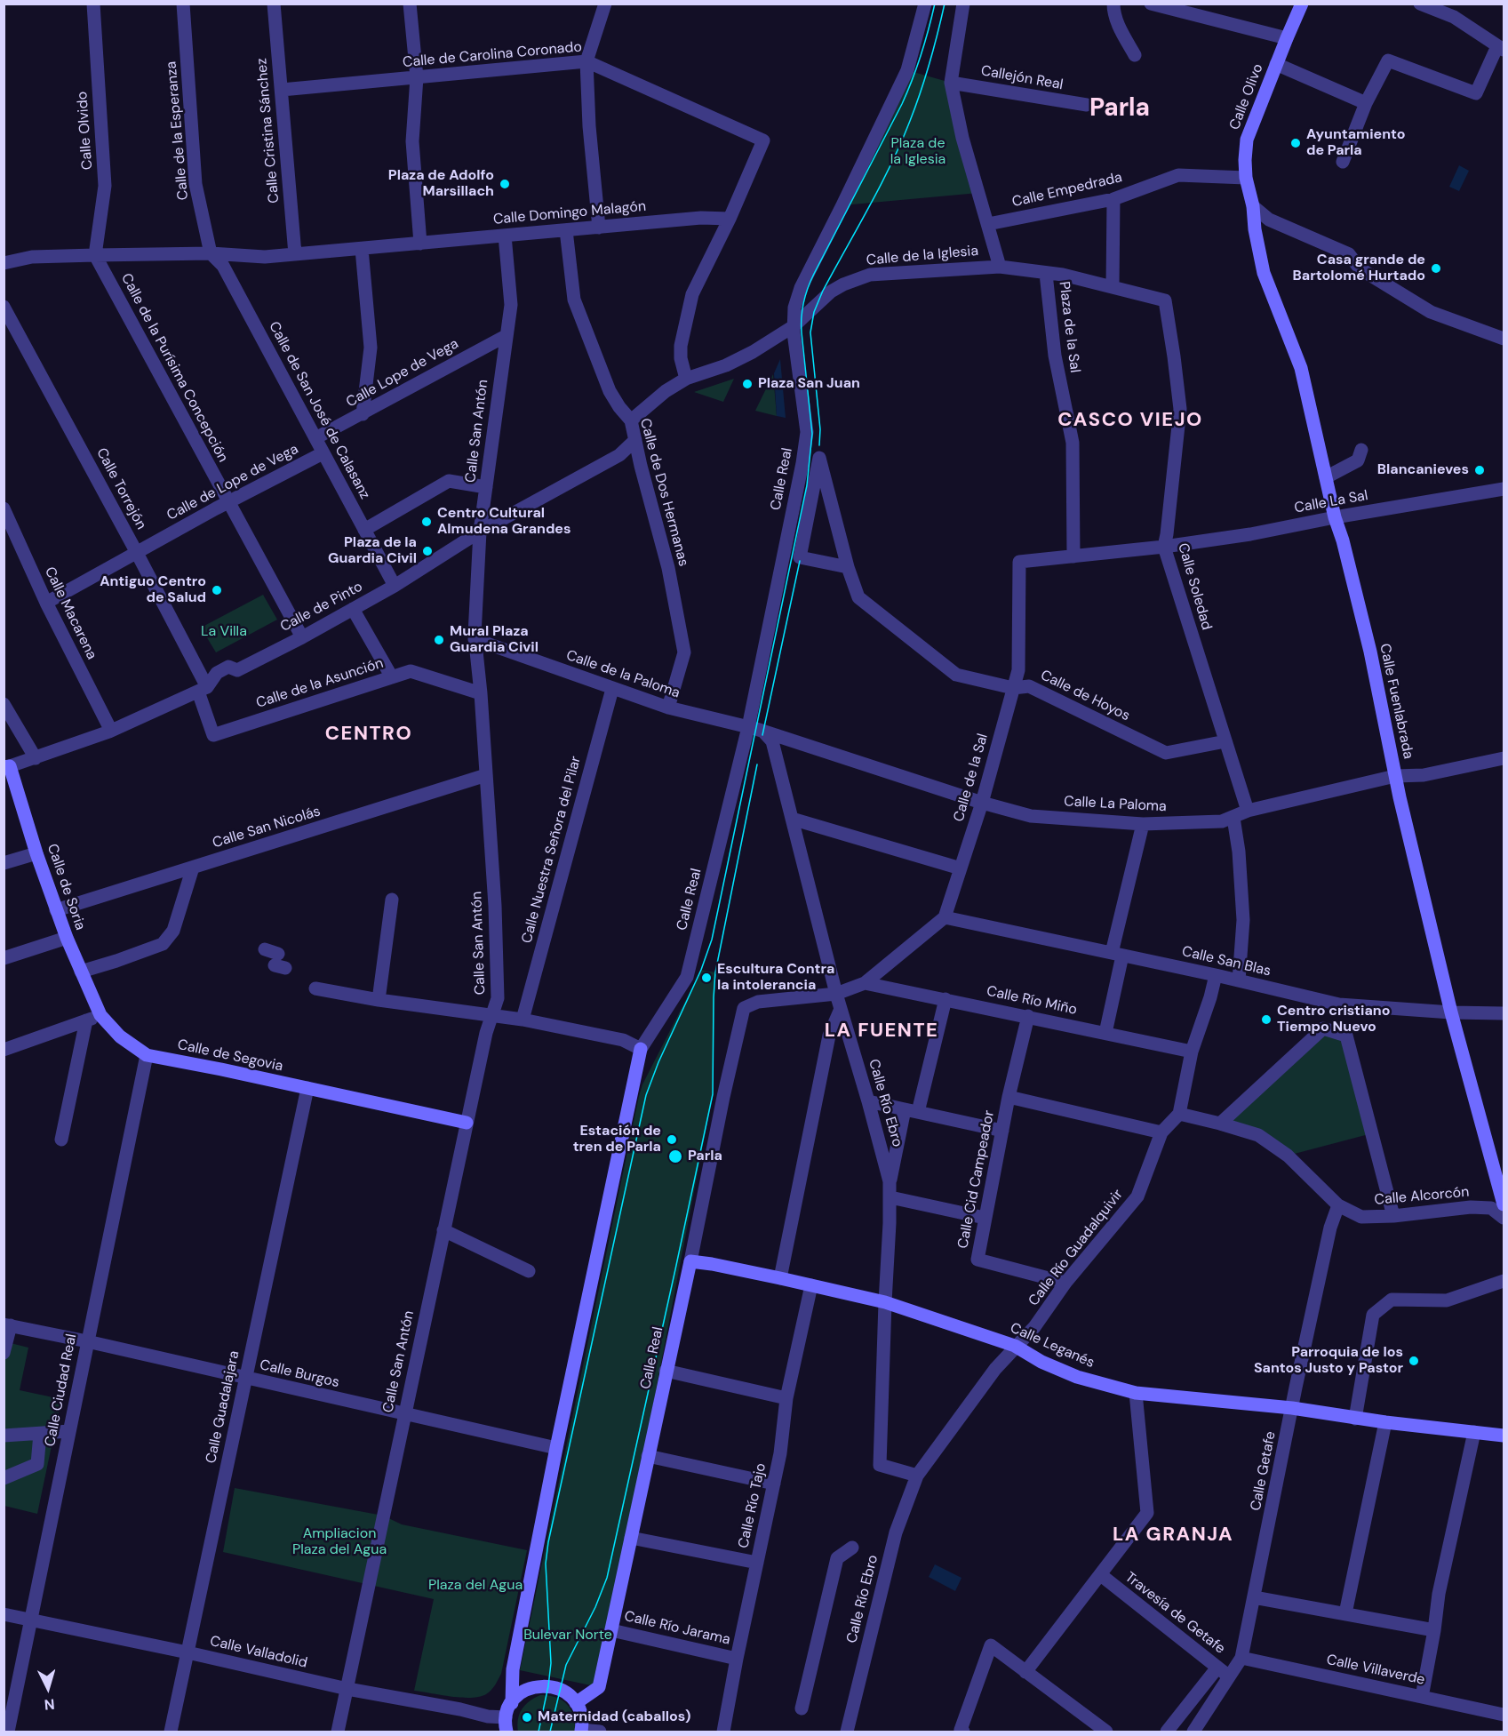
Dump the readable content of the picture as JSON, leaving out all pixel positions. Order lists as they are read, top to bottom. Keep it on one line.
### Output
{"streets":{"street":["Calle de Carolina Coronado","Callejón Real","Calle Olivo","Calle Olvido","Calle de la Esperanza","Calle Cristina Sánchez","Calle Empedrada","Calle Domingo Malagón","Calle de la Iglesia","Plaza de la Sal","Calle de la Purísima Concepción","Calle Lope de Vega","Calle de San José de Calasanz","Calle San Antón","Calle Real","Calle de Lope de Vega","Calle Torrejón","Calle de Dos Hermanas","Calle La Sal","Calle Soledad","Calle de Pinto","Calle Macarena","Calle de la Paloma","Calle de la Asunción","Calle de Hoyos","Calle Fuenlabrada","Calle de la Sal","Calle La Paloma","Calle San Nicolás","Calle Nuestra Señora del Pilar","Calle de Soria","Calle San Blas","Calle Río Miño","Calle de Segovia","Calle Río Ebro","Calle Cid Campeador","Calle Alcorcón","Calle Río Guadalquivir","Calle Leganés","Calle Burgos","Calle Ciudad Real","Calle Guadalajara","Calle Getafe","Calle Río Tajo","Travesía de Getafe","Calle Río Jarama","Calle Valladolid","Calle Villaverde"]},"crossings":[["Calle de Carolina Coronado","Calle Cristina Sánchez"],["Calle de Carolina Coronado","Calle Domingo Malagón"],["Calle Olivo","Calle Empedrada"],["Calle Olivo","Calle Fuenlabrada"],["Calle Olvido","Calle Domingo Malagón"],["Calle Olvido","Calle de la Purísima Concepción"],["Calle de la Esperanza","Calle Domingo Malagón"],["Calle de la Esperanza","Calle de San José de Calasanz"],["Calle Cristina Sánchez","Calle Domingo Malagón"],["Calle Domingo Malagón","Calle de la Purísima Concepción"],["Calle Domingo Malagón","Calle de San José de Calasanz"],["Calle Domingo Malagón","Calle San Antón"],["Calle Domingo Malagón","Calle de Dos Hermanas"],["Calle de la Iglesia","Plaza de la Sal"],["Calle de la Iglesia","Calle Real"],["Calle de la Iglesia","Calle de Dos Hermanas"],["Calle de la Iglesia","Calle Soledad"],["Plaza de la Sal","Calle de la Sal"],["Calle de la Purísima Concepción","Calle de Lope de Vega"],["Calle de la Purísima Concepción","Calle de Pinto"],["Calle Lope de Vega","Calle de San José de Calasanz"],["Calle Lope de Vega","Calle San Antón"],["Calle de San José de Calasanz","Calle de Lope de Vega"],["Calle de San José de Calasanz","Calle de Pinto"],["Calle San Antón","Calle de Pinto"],["Calle San Antón","Calle de la Paloma"],["Calle San Antón","Calle de la Asunción"],["Calle San Antón","Calle San Nicolás"],["Calle San Antón","Calle de Segovia"],["Calle San Antón","Calle Burgos"],["Calle San Antón","Calle Valladolid"],["Calle Real","Calle de la Paloma"],["Calle Real","Calle Río Ebro"],["Calle Real","Calle Leganés"],["Calle Real","Calle Río Jarama"],["Calle de Lope de Vega","Calle Torrejón"],["Calle de Lope de Vega","Calle Macarena"],["Calle Torrejón","Calle de Pinto"],["Calle Torrejón","Calle de la Asunción"],["Calle de Dos Hermanas","Calle de Pinto"],["Calle de Dos Hermanas","Calle de la Paloma"],["Calle La Sal","Calle Soledad"],["Calle La Sal","Calle Fuenlabrada"],["Calle La Sal","Calle de la Sal"],["Calle Soledad","Calle de Hoyos"],["Calle Soledad","Calle de la Sal"],["Calle Soledad","Calle La Paloma"],["Calle de Pinto","Calle Macarena"],["Calle de Pinto","Calle de la Asunción"],["Calle de Pinto","Calle de Soria"],["Calle de la Paloma","Calle La Paloma"],["Calle de la Paloma","Calle Nuestra Señora del Pilar"],["Calle de la Paloma","Calle Río Ebro"],["Calle de Hoyos","Calle de la Sal"],["Calle Fuenlabrada","Calle La Paloma"],["Calle Fuenlabrada","Calle San Blas"],["Calle de la Sal","Calle La Paloma"],["Calle de la Sal","Calle San Blas"],["Calle La Paloma","Calle Río Ebro"],["Calle San Nicolás","Calle de Soria"],["Calle de Soria","Calle de Segovia"],["Calle Río Miño","Calle Cid Campeador"],["Calle de Segovia","Calle Ciudad Real"],["Calle de Segovia","Calle Guadalajara"],["Calle Río Ebro","Calle Río Guadalquivir"],["Calle Río Ebro","Calle Leganés"],["Calle Cid Campeador","Calle Río Guadalquivir"],["Calle Alcorcón","Calle Río Guadalquivir"],["Calle Alcorcón","Calle Getafe"],["Calle Río Guadalquivir","Calle Leganés"],["Calle Leganés","Calle Getafe"],["Calle Leganés","Calle Río Tajo"],["Calle Leganés","Travesía de Getafe"],["Calle Burgos","Calle Ciudad Real"],["Calle Burgos","Calle Guadalajara"],["Calle Ciudad Real","Calle Valladolid"],["Calle Guadalajara","Calle Valladolid"],["Calle Getafe","Travesía de Getafe"],["Calle Getafe","Calle Villaverde"],["Calle Río Tajo","Calle Río Jarama"]],"districts":["Parla","CASCO VIEJO","CENTRO","LA FUENTE","LA GRANJA"],"parks":["Plaza de la Iglesia","La Villa","Ampliacion Plaza del Agua","Plaza del Agua","Bulevar Norte"],"places":["Ayuntamiento de Parla","Plaza de Adolfo Marsillach","Casa grande de Bartolomé Hurtado","Plaza San Juan","Blancanieves","Centro Cultural Almudena Grandes","Plaza de la Guardia Civil","Antiguo Centro de Salud","Mural Plaza Guardia Civil","Escultura Contra la intolerancia","Centro cristiano Tiempo Nuevo","Estación de tren de Parla","Parla","Parroquia de los Santos Justo y Pastor","Maternidad (caballos)"],"north":"bottom"}
